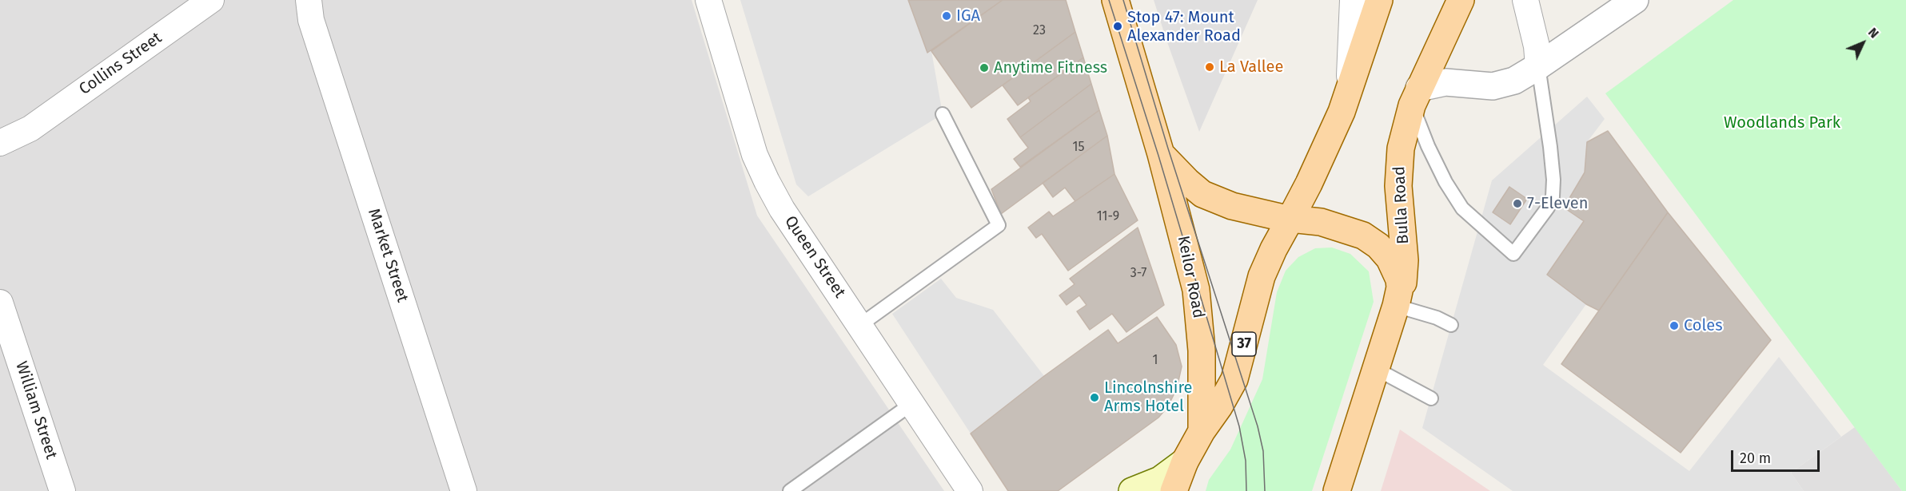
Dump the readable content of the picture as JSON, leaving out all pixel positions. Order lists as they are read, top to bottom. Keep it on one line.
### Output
{"streets":{"main road":["Bulla Road","Keilor Road","37"],"street":["Collins Street","Market Street","Queen Street","William Street"]},"crossings":[["Bulla Road","Keilor Road"],["Keilor Road","37"]],"parks":["Woodlands Park"],"places":["IGA","Stop 47: Mount Alexander Road","La Vallee","Anytime Fitness","7-Eleven","Coles","Lincolnshire Arms Hotel"],"house_numbers":["23","15","11-9","3-7","1"],"scale_bar":"20 m","north":"top right"}
